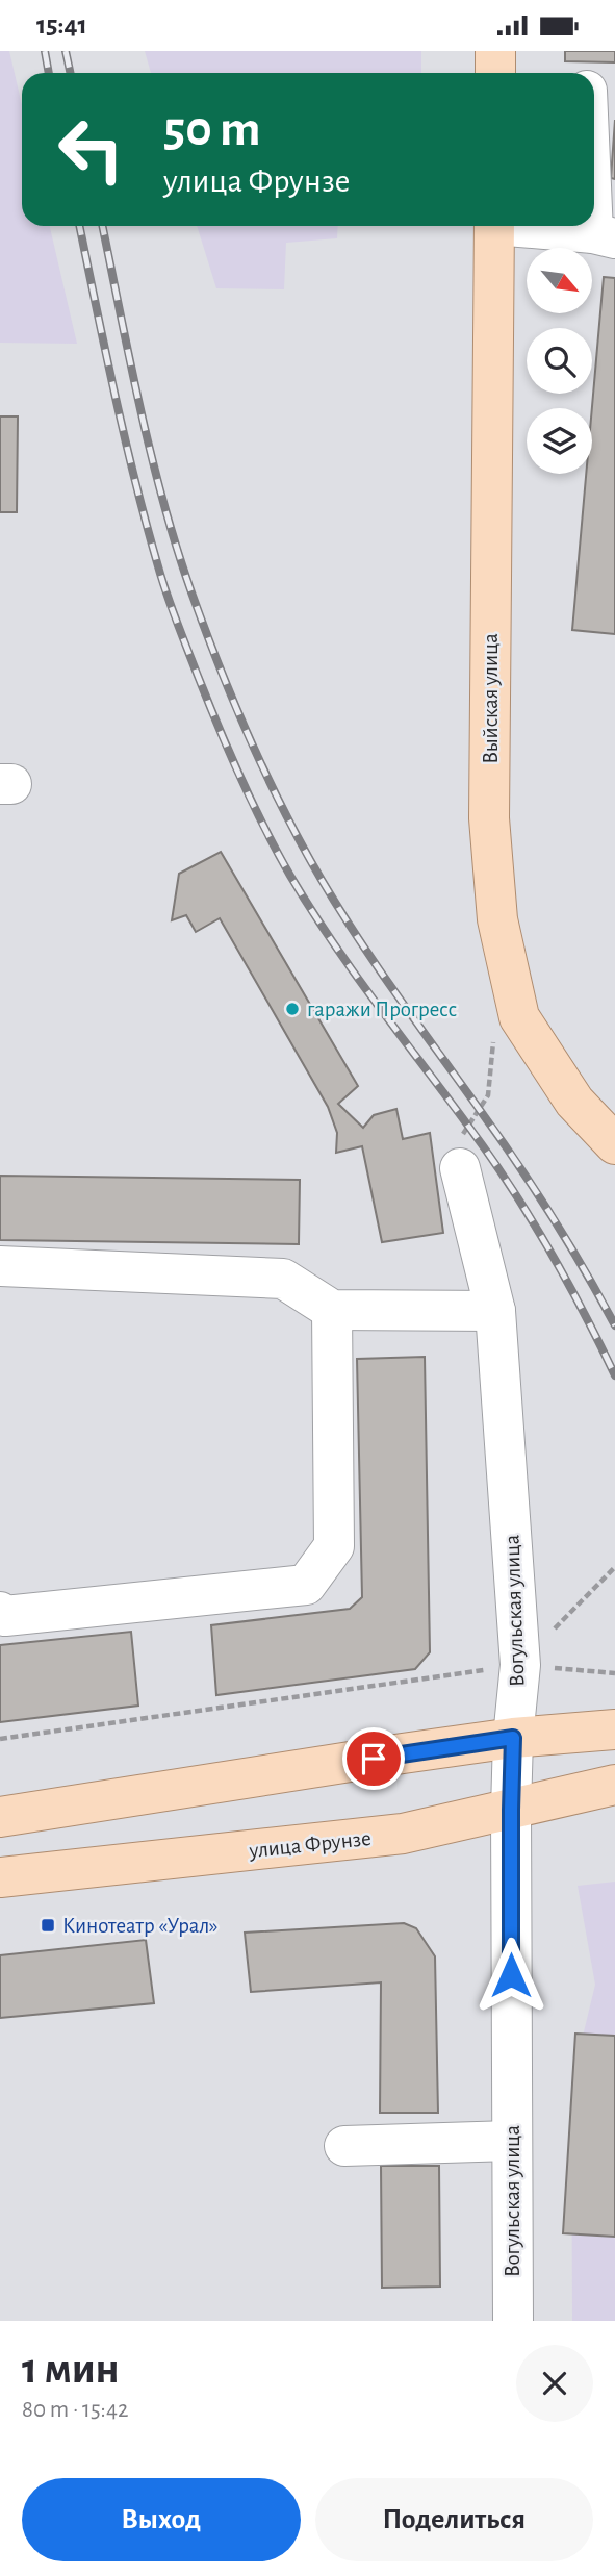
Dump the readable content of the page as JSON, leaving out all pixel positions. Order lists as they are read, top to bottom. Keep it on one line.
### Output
{"streets":{"main road":["Выйская улица","улица Фрунзе"],"street":["Вогульская улица"]},"crossings":[["Вогульская улица","улица Фрунзе"]],"places":{"other":["гаражи Прогресс"],"transit":["Кинотеатр «Урал»"]},"north":"bottom right","page":{"status":"15:41","turn":["50 m","улица Фрунзе"],"heading":["1 мин","80 m · 15:42"],"buttons":["Выход","Поделиться"]}}
